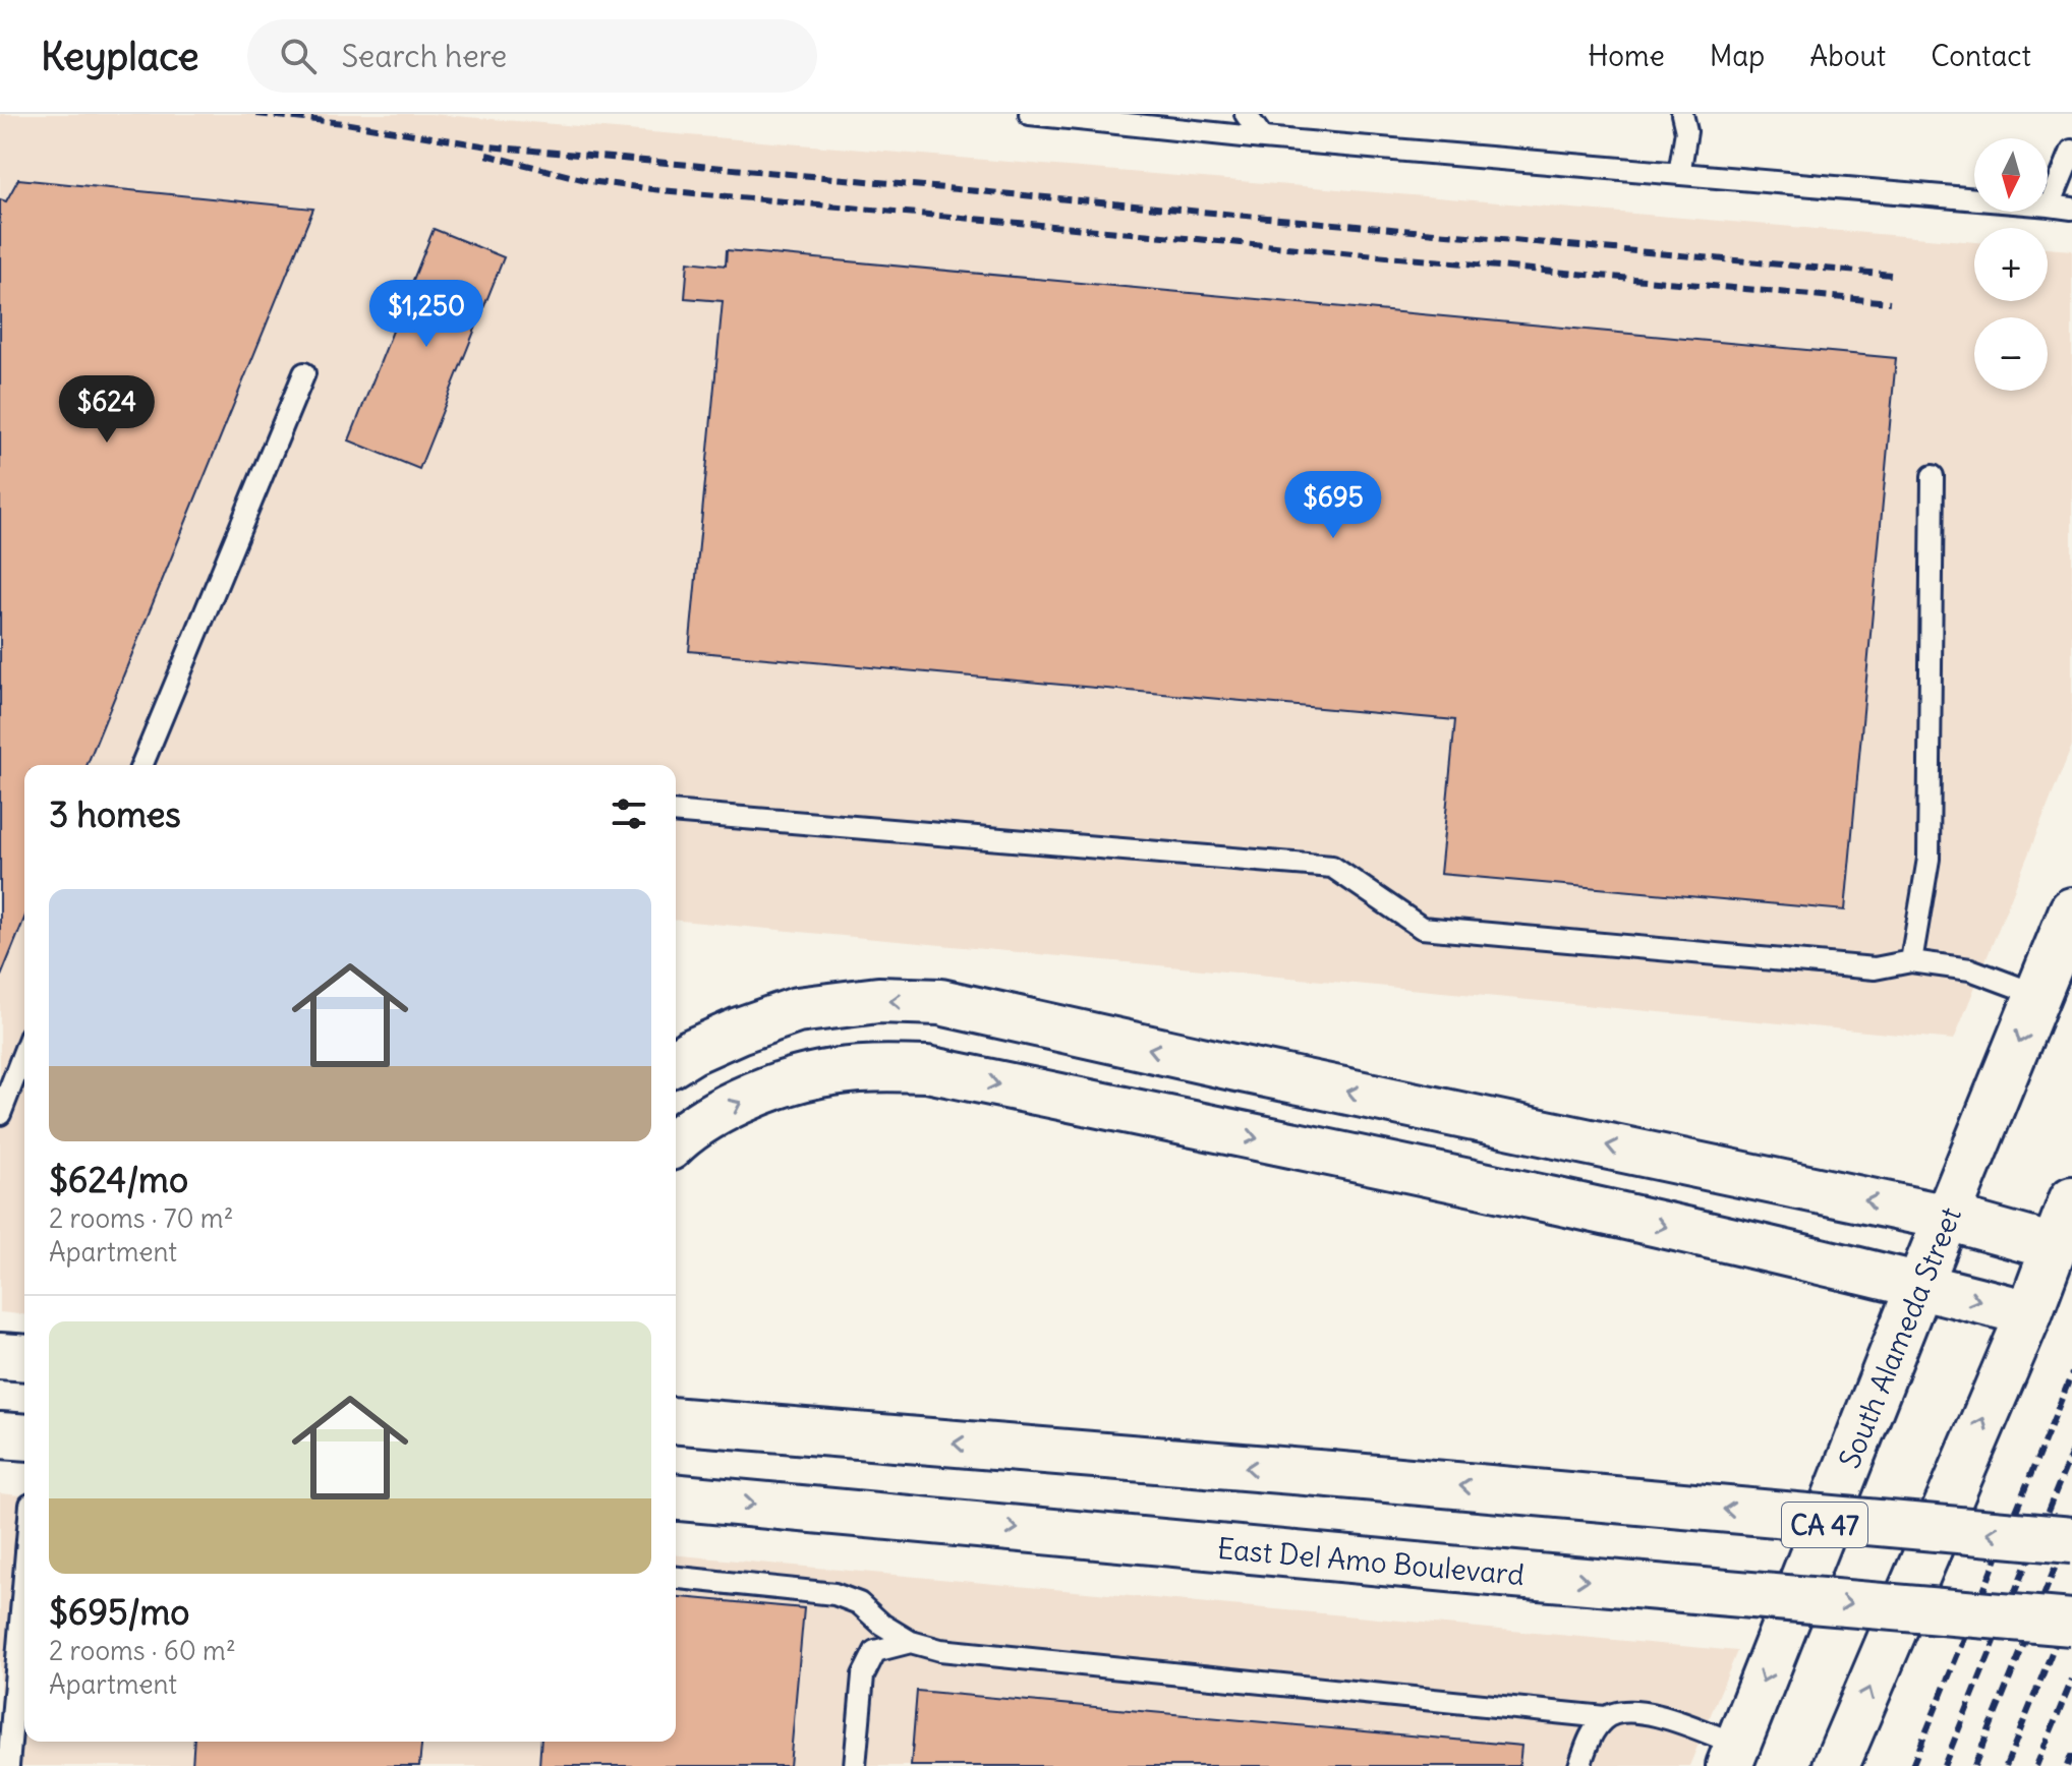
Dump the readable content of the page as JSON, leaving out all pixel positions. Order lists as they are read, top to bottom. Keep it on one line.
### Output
{"streets":{"main road":["South Alameda Street","CA 47","East Del Amo Boulevard"]},"north":"bottom","page":{"header":"Keyplace","search":"Search here","nav":["Home","Map","About","Contact"],"map_buttons":["+","−"],"price":["$1,250","$624","$695"],"heading":"3 homes","list":[{"name":"$624/mo","note":"2 rooms · 70 m² · Apartment"},{"name":"$695/mo","note":"2 rooms · 60 m² · Apartment"}]}}
